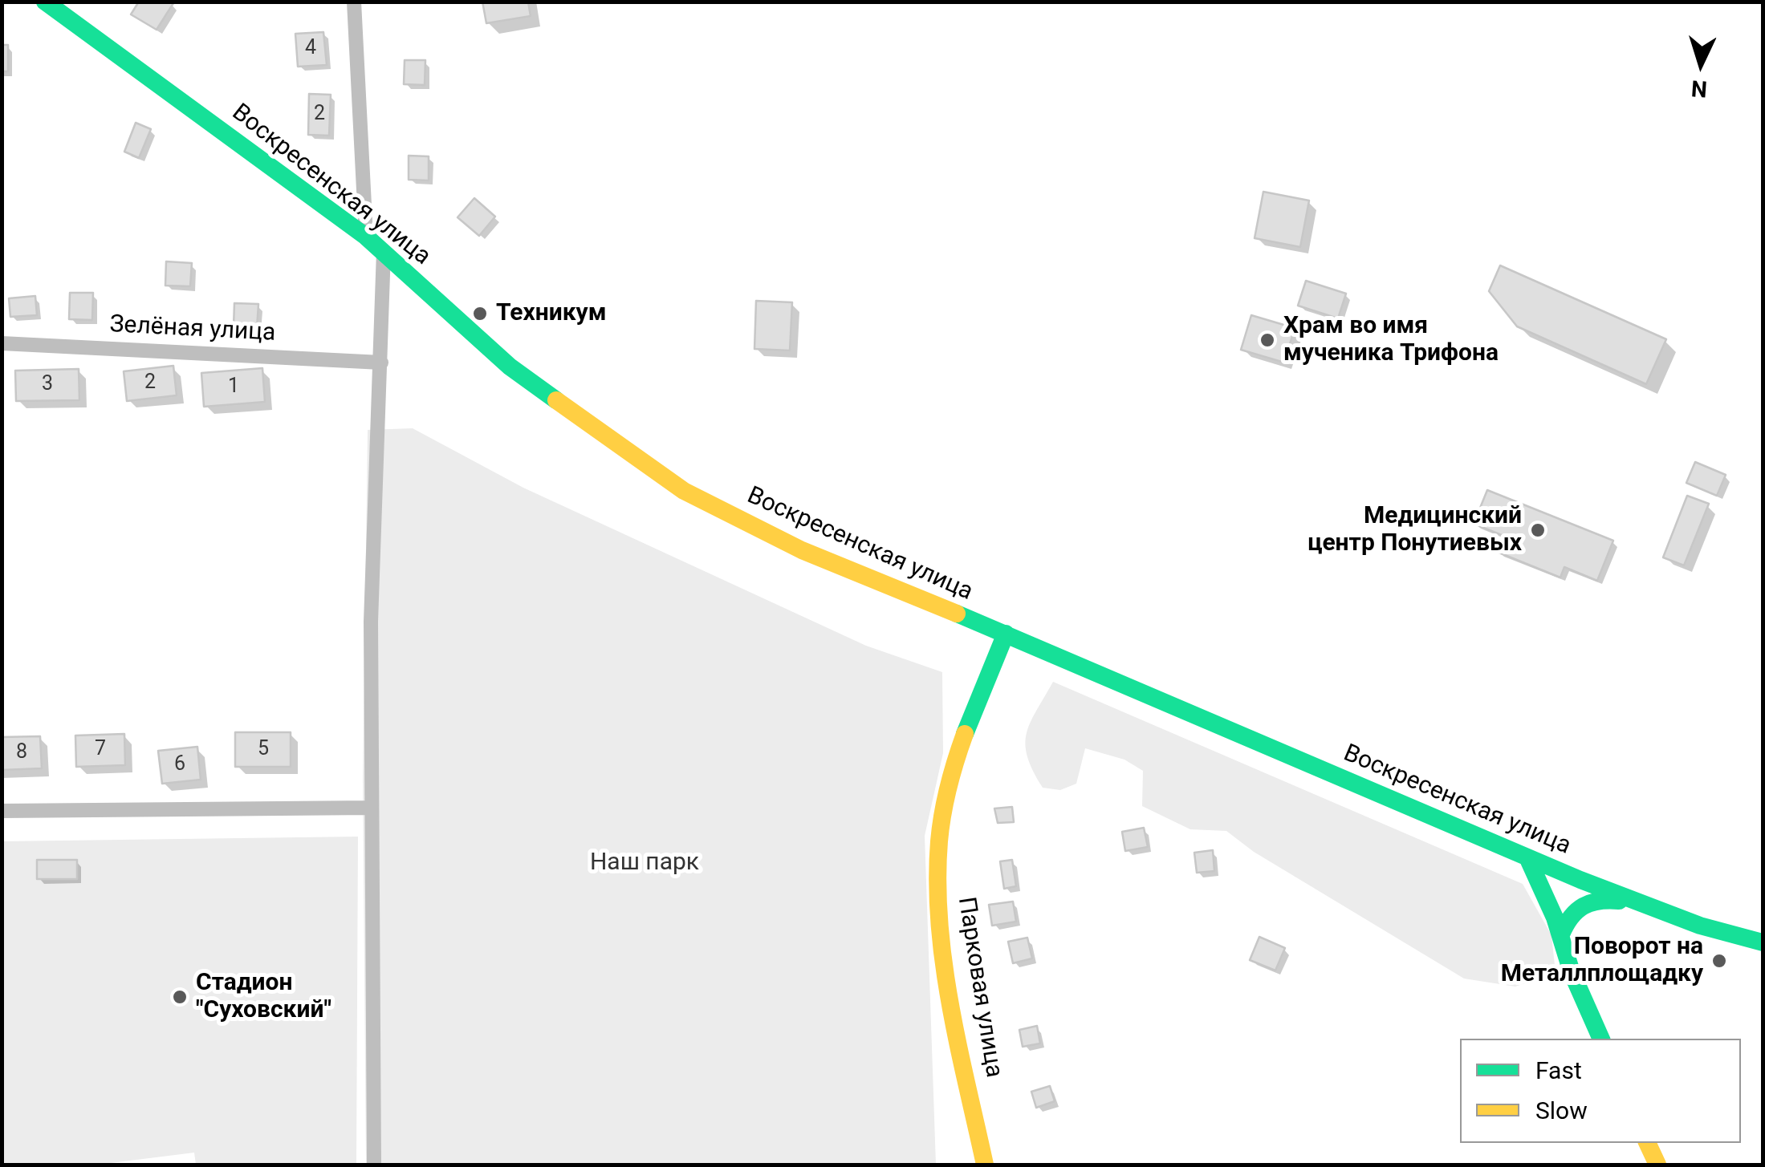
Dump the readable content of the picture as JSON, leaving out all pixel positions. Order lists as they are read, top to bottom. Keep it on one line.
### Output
{"streets":{"street":["Воскресенская улица","Зелёная улица","Парковая улица"]},"crossings":[["Воскресенская улица","Парковая улица"]],"parks":["Наш парк"],"places":["Техникум","Храм во имя мученика Трифона","Медицинский центр Понутиевых","Поворот на Металлплощадку","Стадион \"Суховский\""],"house_numbers":["4","2","2","3","1","7","5","8","6"],"legend":["Fast","Slow"],"north":"bottom"}
